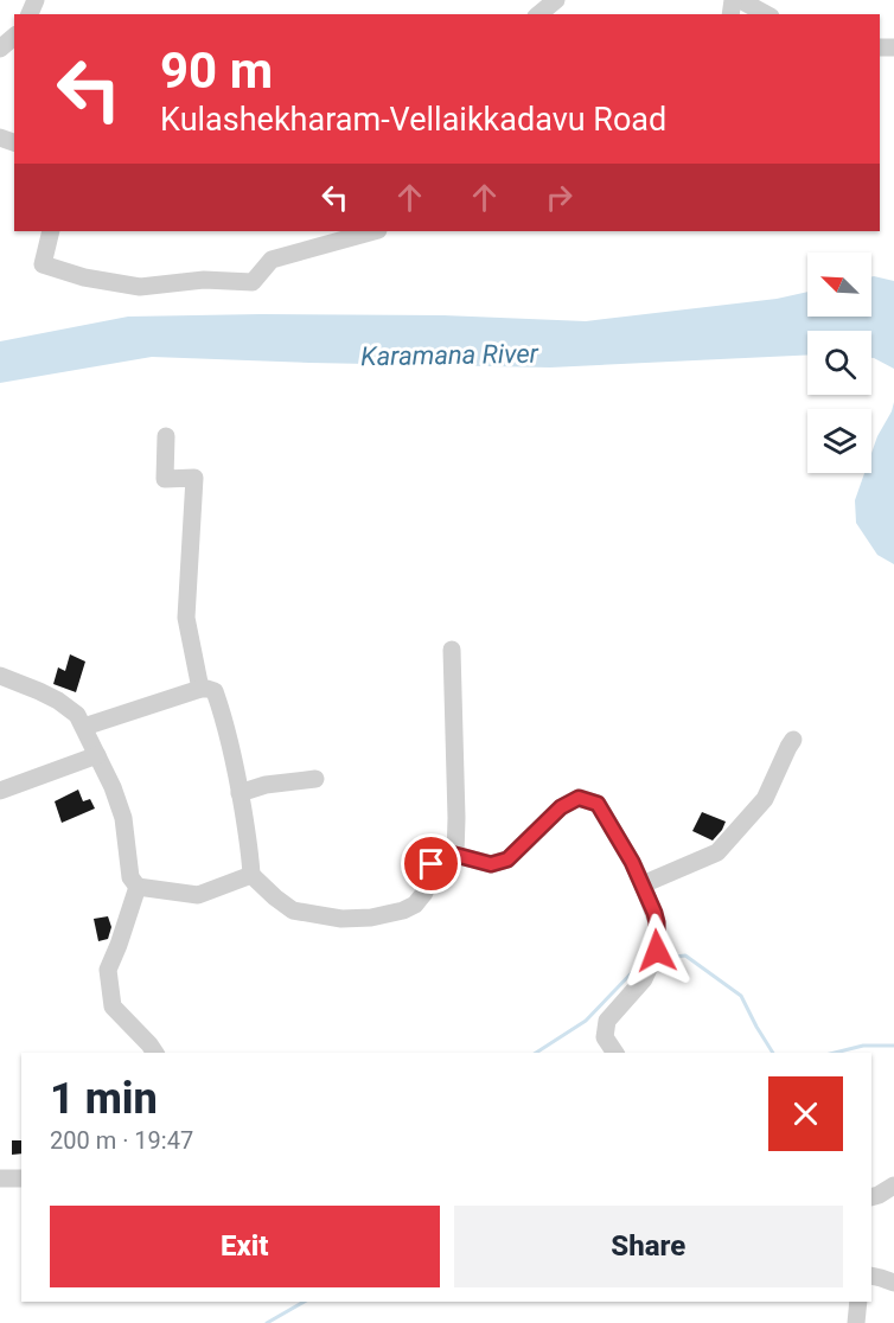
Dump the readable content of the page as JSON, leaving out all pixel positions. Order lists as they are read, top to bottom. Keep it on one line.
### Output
{"water":["Karamana River"],"north":"top left","page":{"turn":["90 m","Kulashekharam-Vellaikkadavu Road"],"heading":["1 min","200 m · 19:47"],"buttons":["Exit","Share"]}}
